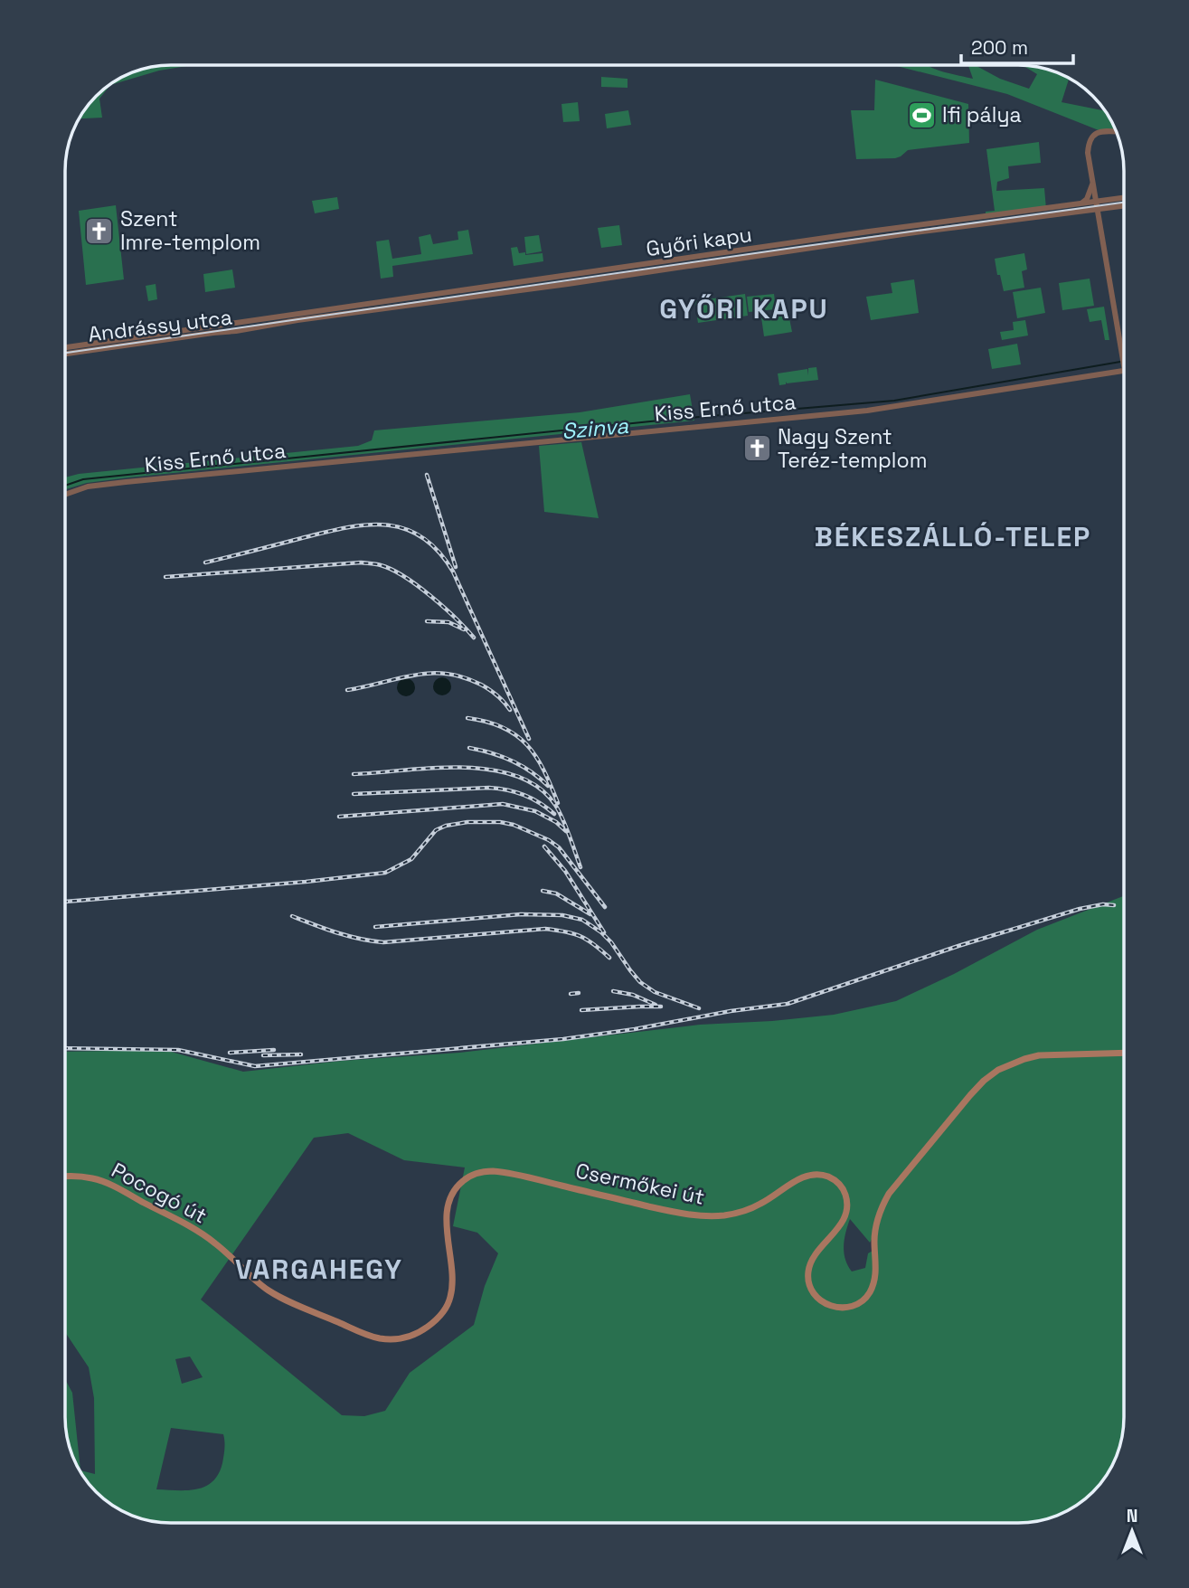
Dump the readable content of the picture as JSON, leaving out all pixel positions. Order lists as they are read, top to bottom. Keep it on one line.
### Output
{"streets":{"main road":["Csermőkei út","Pocogó út"],"street":["Győri kapu","Andrássy utca","Kiss Ernő utca"]},"crossings":[["Győri kapu","Andrássy utca"],["Csermőkei út","Pocogó út"]],"districts":["GYŐRI KAPU","BÉKESZÁLLÓ-TELEP","VARGAHEGY"],"water":["Szinva"],"places":{"sports":["Ifi pálya"],"church":["Szent Imre-templom","Nagy Szent Teréz-templom"]},"scale_bar":"200 m","north":"top"}
